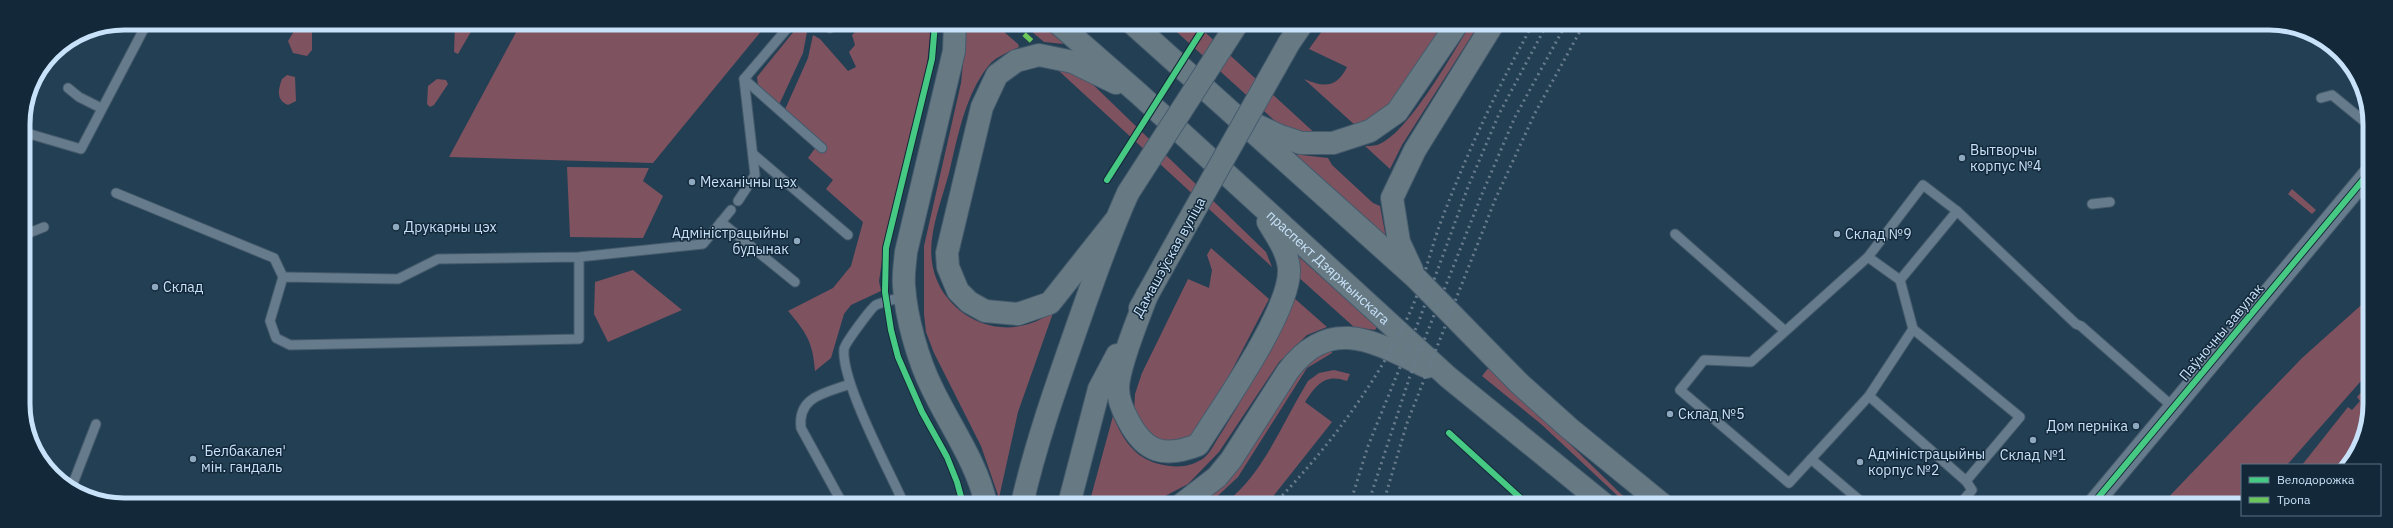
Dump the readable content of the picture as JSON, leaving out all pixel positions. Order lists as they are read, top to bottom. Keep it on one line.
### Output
{"streets":{"main road":["Дамашэўская вуліца","праспект Дзяржынскага"],"street":["Паўночны завулак"]},"places":["Вытворчы корпус №4","Механічны цэх","Друкарны цэх","Склад №9","Адміністрацыйны будынак","Склад","Склад №5","Дом перніка","Склад №1","'Белбакалея' мін. гандаль","Адміністрацыйны корпус №2"],"legend":["Велодорожка","Тропа"]}
